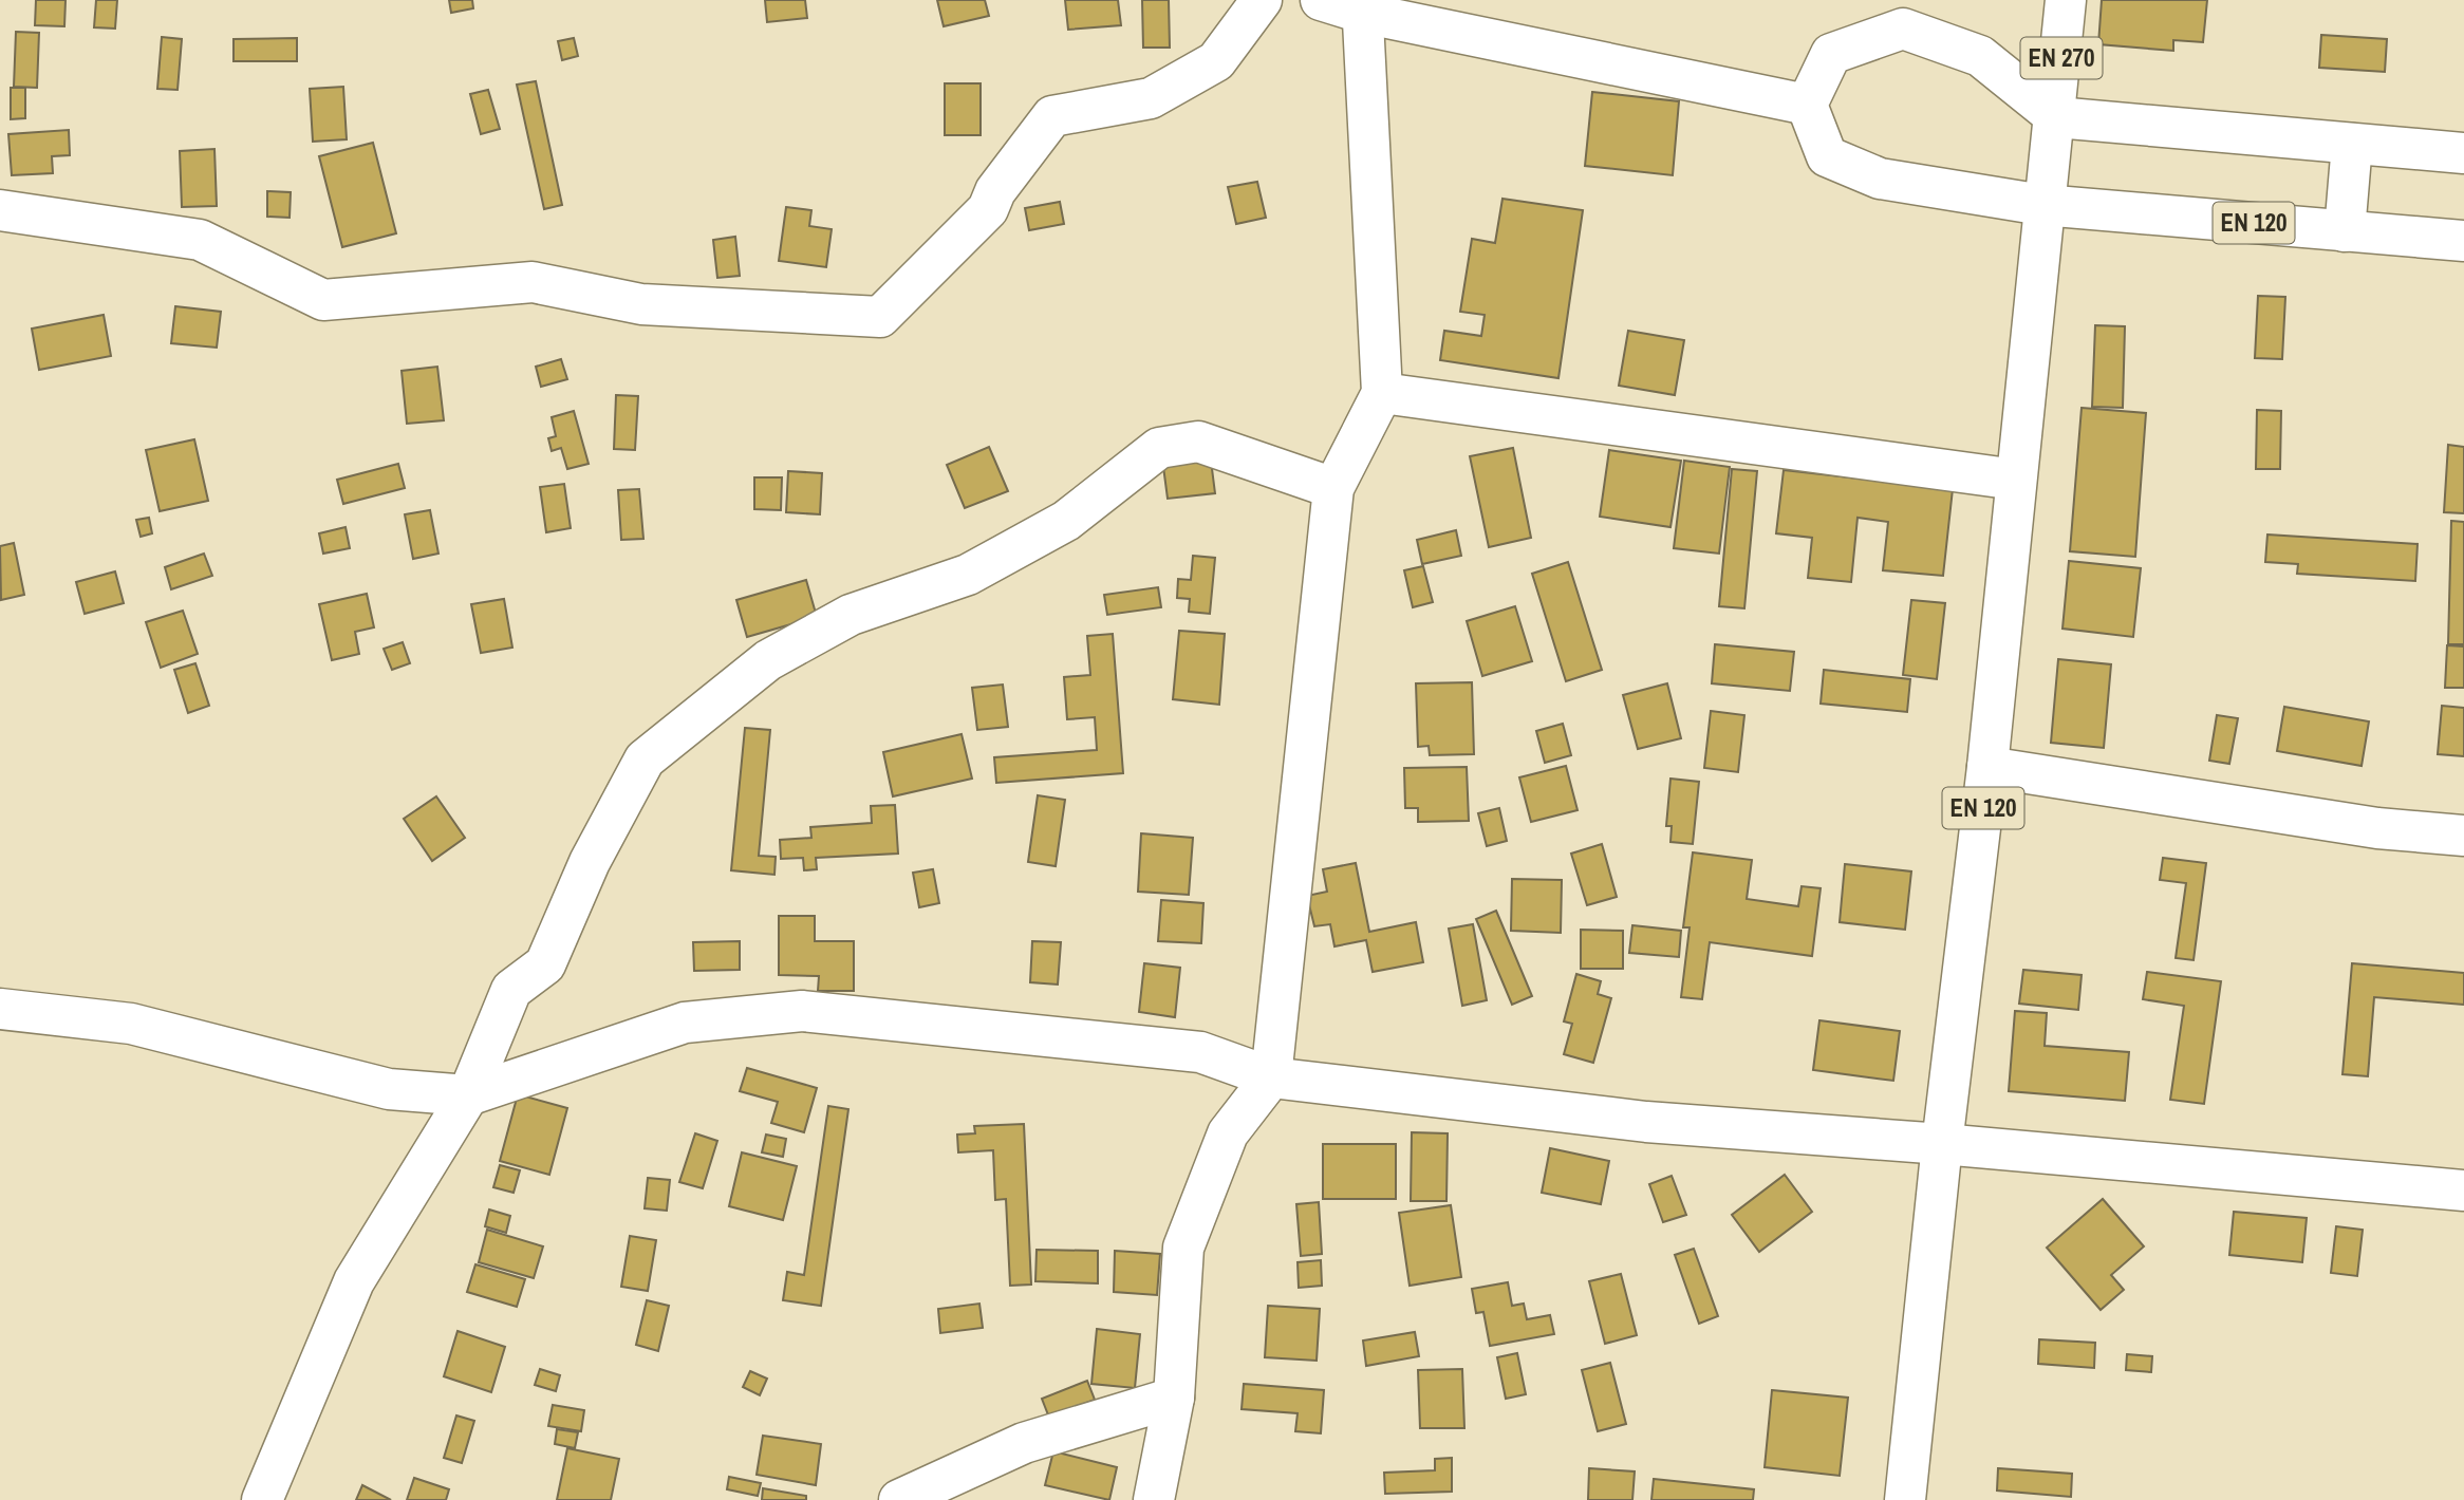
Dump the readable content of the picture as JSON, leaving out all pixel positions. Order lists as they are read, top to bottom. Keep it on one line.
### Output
{"streets":{"street":["EN 270","EN 120"]},"crossings":[["EN 270","EN 120"]]}
